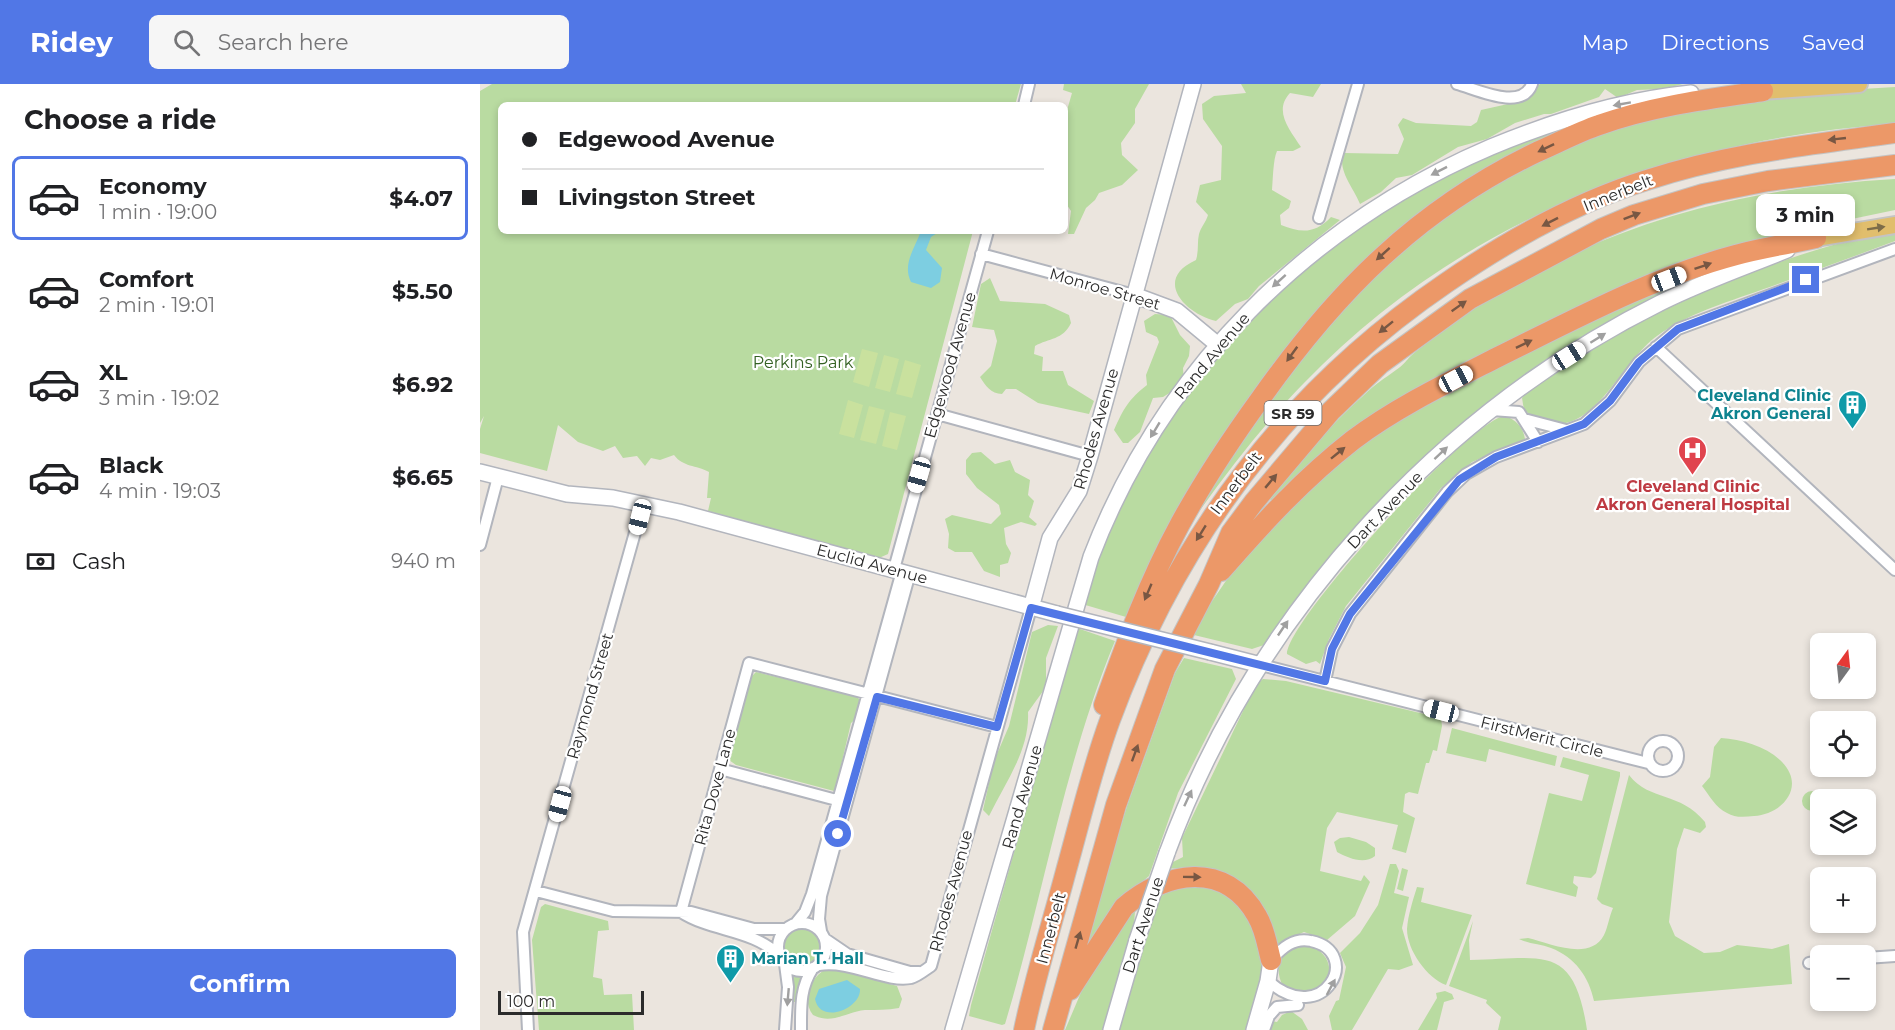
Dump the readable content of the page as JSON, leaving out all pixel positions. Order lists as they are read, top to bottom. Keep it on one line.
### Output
{"streets":{"highway":["Innerbelt","SR 59"],"main road":["Monroe Street","Rand Avenue","Rhodes Avenue","Dart Avenue","Euclid Avenue"],"street":["Edgewood Avenue","Raymond Street","FirstMerit Circle","Rita Dove Lane"]},"crossings":[["Monroe Street","Rand Avenue"],["Monroe Street","Edgewood Avenue"],["Monroe Street","Rhodes Avenue"],["Edgewood Avenue","Euclid Avenue"],["Edgewood Avenue","Rita Dove Lane"],["Rhodes Avenue","Euclid Avenue"],["Dart Avenue","Euclid Avenue"],["Dart Avenue","FirstMerit Circle"],["Euclid Avenue","Raymond Street"],["Euclid Avenue","FirstMerit Circle"]],"one_way":["Rand Avenue","Dart Avenue"],"parks":["Perkins Park"],"places":{"building":["Cleveland Clinic Akron General","Marian T. Hall"],"hospital":["Cleveland Clinic Akron General Hospital"]},"scale_bar":"100 m","north":"top","page":{"header":"Ridey","search":"Search here","nav":["Map","Directions","Saved"],"heading":"Choose a ride","banner":["Edgewood Avenue","Livingston Street"],"list":[{"name":"Economy","note":"1 min · 19:00","value":"$4.07"},{"name":"Comfort","note":"2 min · 19:01","value":"$5.50"},{"name":"XL","note":"3 min · 19:02","value":"$6.92"},{"name":"Black","note":"4 min · 19:03","value":"$6.65"}],"bubble":"3 min","pay":["Cash","940 m"],"map_buttons":["+","−"],"buttons":"Confirm","scale":"100 m"}}
